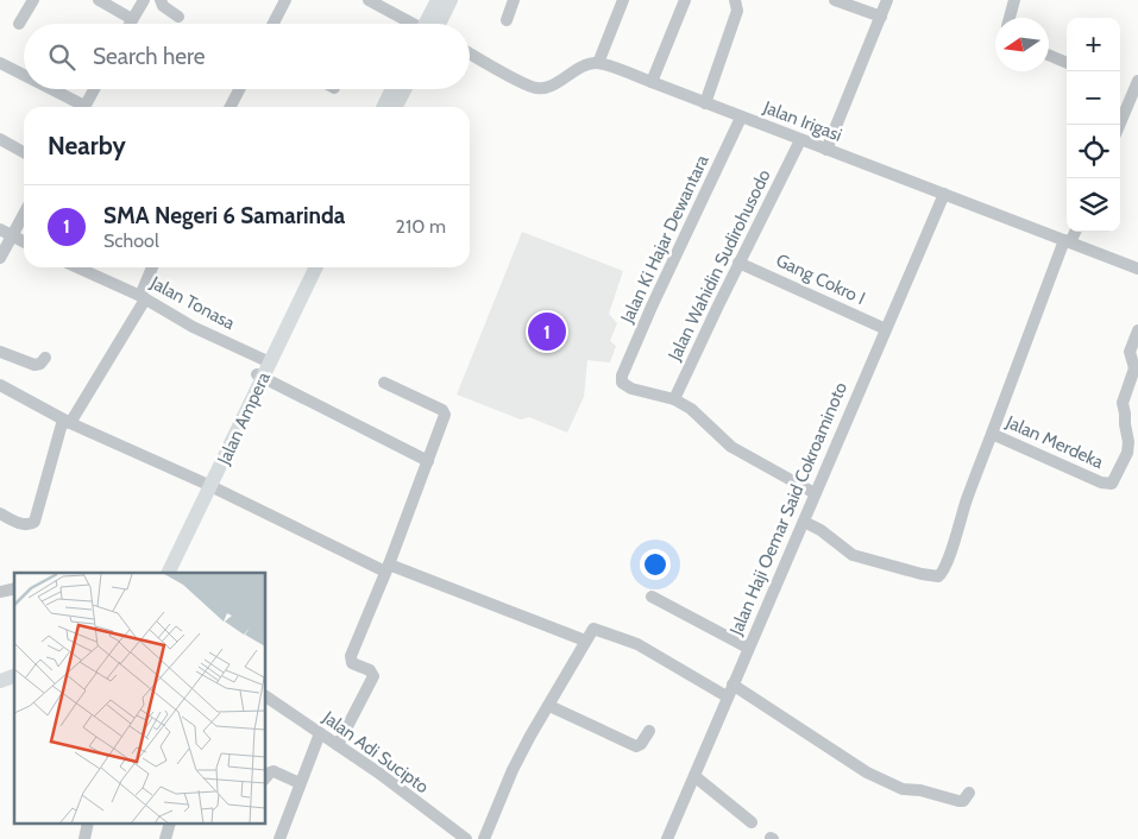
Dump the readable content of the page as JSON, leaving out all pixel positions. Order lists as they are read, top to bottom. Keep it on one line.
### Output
{"streets":{"main road":["Jalan Ampera"],"street":["Jalan Irigasi","Jalan Ki Hajar Dewantara","Jalan Wahidin Sudirohusodo","Gang Cokro I","Jalan Tonasa","Jalan Merdeka","Jalan Haji Oemar Said Cokroaminoto","Jalan Adi Sucipto"]},"crossings":[["Jalan Irigasi","Jalan Ki Hajar Dewantara"],["Jalan Irigasi","Jalan Wahidin Sudirohusodo"],["Jalan Irigasi","Jalan Merdeka"],["Jalan Irigasi","Jalan Haji Oemar Said Cokroaminoto"],["Jalan Ki Hajar Dewantara","Jalan Wahidin Sudirohusodo"],["Jalan Wahidin Sudirohusodo","Gang Cokro I"],["Gang Cokro I","Jalan Haji Oemar Said Cokroaminoto"],["Jalan Tonasa","Jalan Ampera"]],"north":"left","page":{"map_buttons":["+","−"],"search":"Search here","heading":"Nearby","list":[{"mark":"1","name":"SMA Negeri 6 Samarinda","note":"School","value":"210 m"}],"pins":"1"}}
